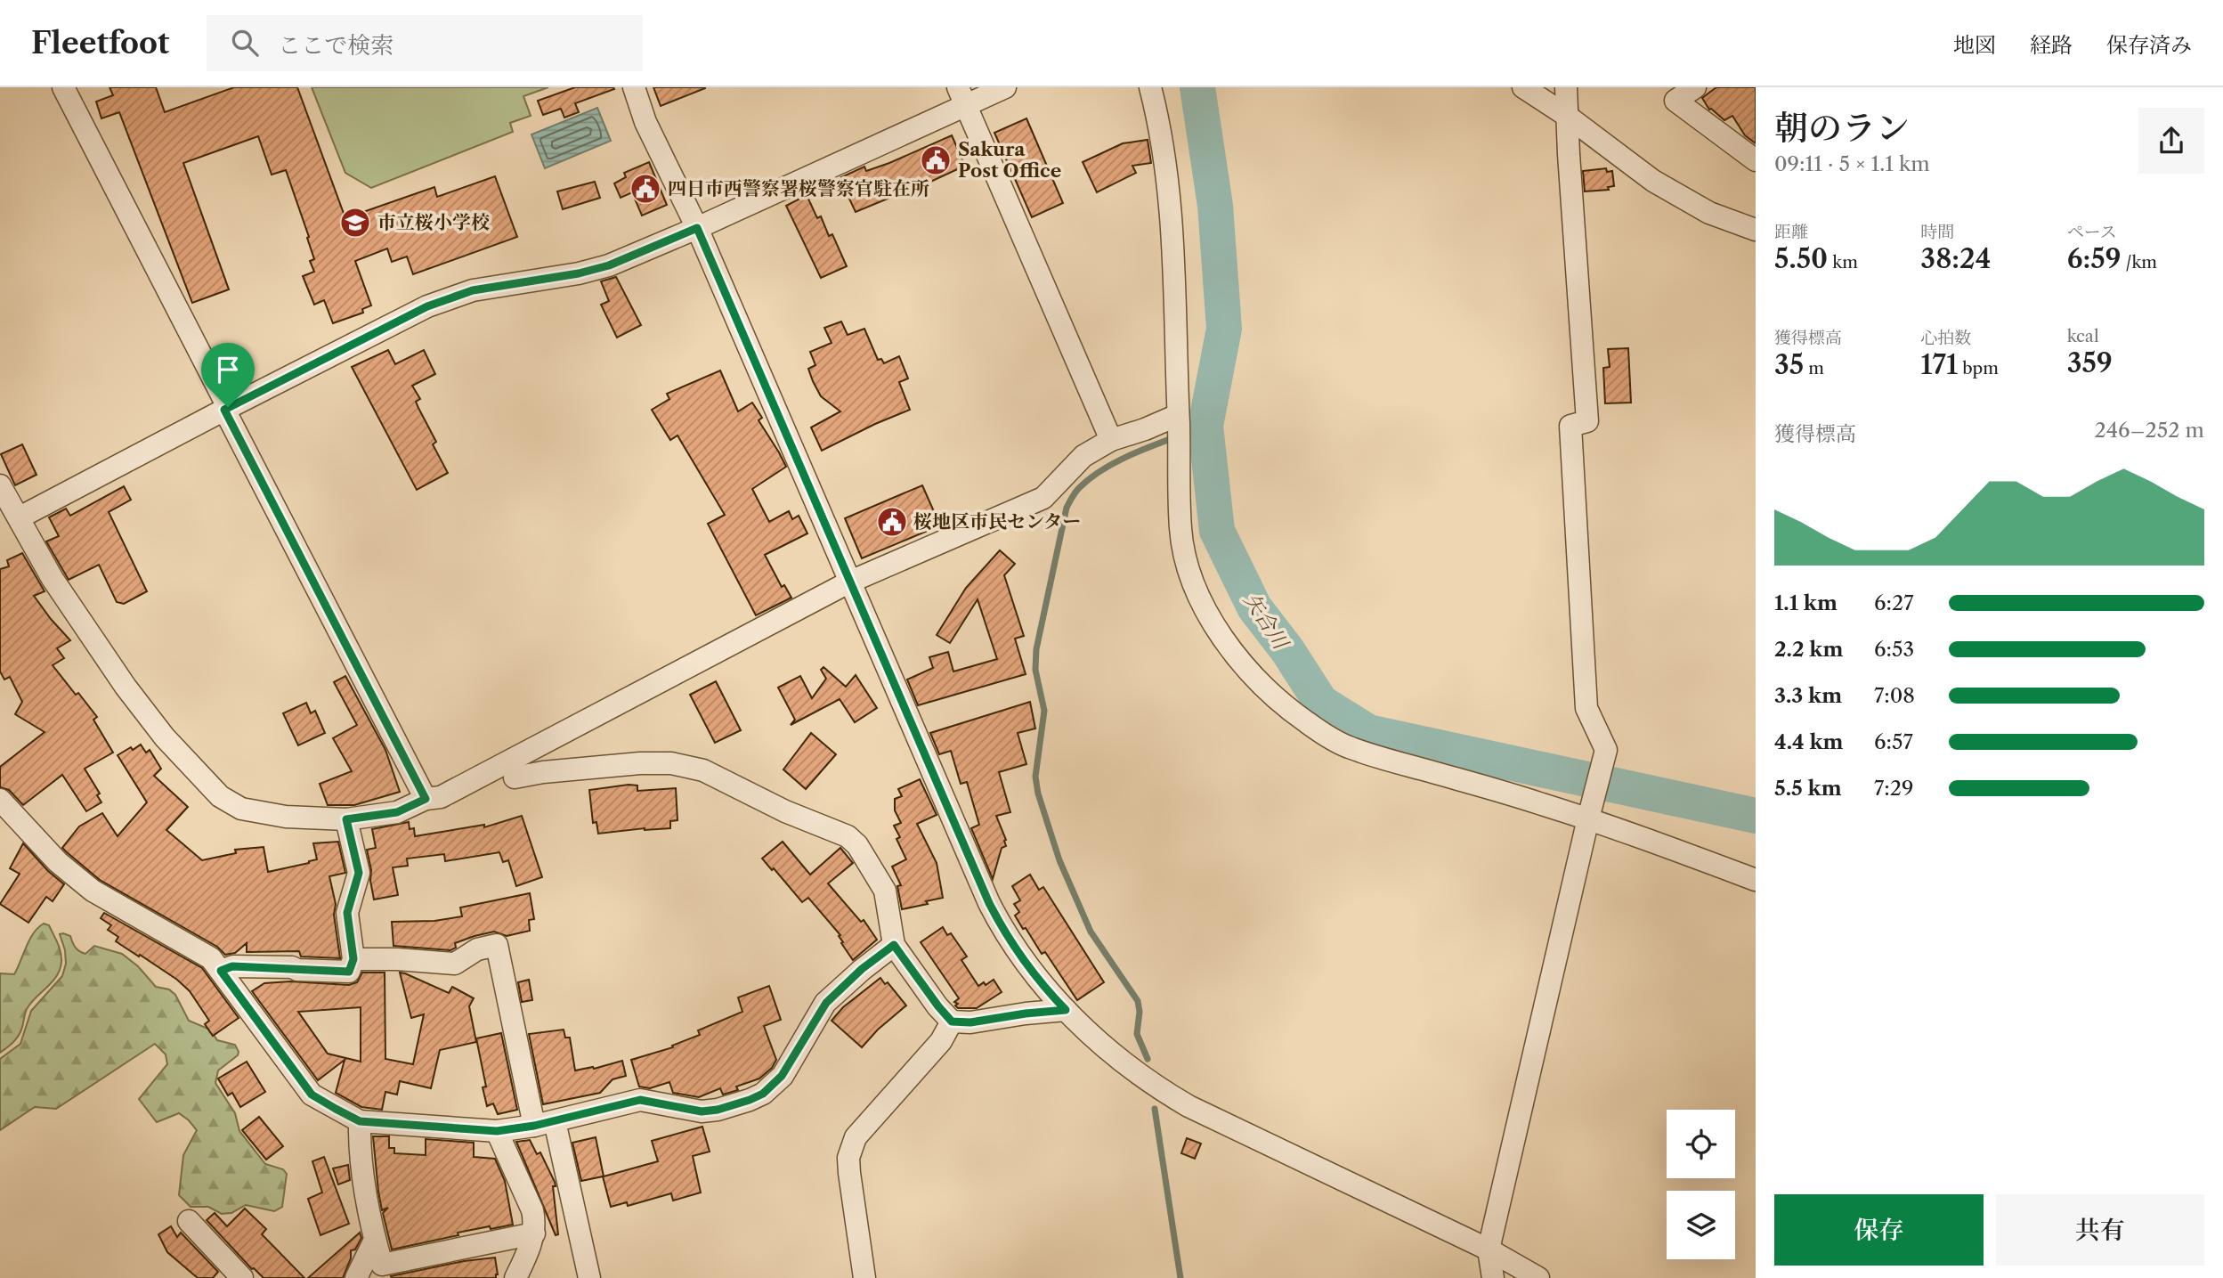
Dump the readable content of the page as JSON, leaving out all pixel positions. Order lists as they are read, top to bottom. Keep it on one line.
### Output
{"water":["矢合川"],"places":{"public building":["Sakura Post Office","四日市西警察署桜警察官駐在所","桜地区市民センター"],"school or university":["市立桜小学校"]},"page":{"header":"Fleetfoot","search":"ここで検索","nav":["地図","経路","保存済み"],"heading":["朝のラン","09:11 · 5 × 1.1 km"],"stats":[["距離","5.50 km"],["時間","38:24"],["ペース","6:59 /km"],["獲得標高","35 m"],["心拍数","171 bpm"],["kcal","359"]],"chart":["獲得標高","246–252 m"],"list":[{"name":"1.1 km","note":"6:27"},{"name":"2.2 km","note":"6:53"},{"name":"3.3 km","note":"7:08"},{"name":"4.4 km","note":"6:57"},{"name":"5.5 km","note":"7:29"}],"buttons":["保存","共有"]}}
